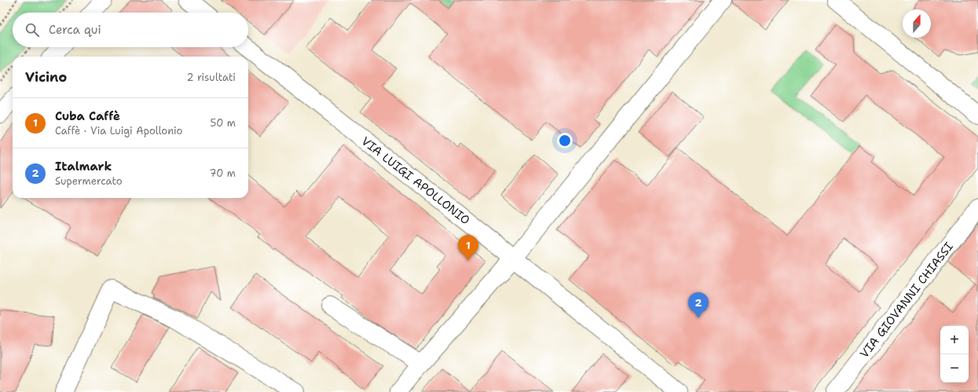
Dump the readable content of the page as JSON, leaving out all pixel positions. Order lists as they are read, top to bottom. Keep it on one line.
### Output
{"streets":{"street":["VIA LUIGI APOLLONIO","VIA GIOVANNI CHIASSI"]},"north":"top","page":{"search":"Cerca qui","heading":["Vicino","2 risultati"],"list":[{"mark":"1","name":"Cuba Caffè","note":"Caffè · Via Luigi Apollonio","value":"50 m"},{"mark":"2","name":"Italmark","note":"Supermercato","value":"70 m"}],"pins":["1","2"],"map_buttons":["+","−"]}}
